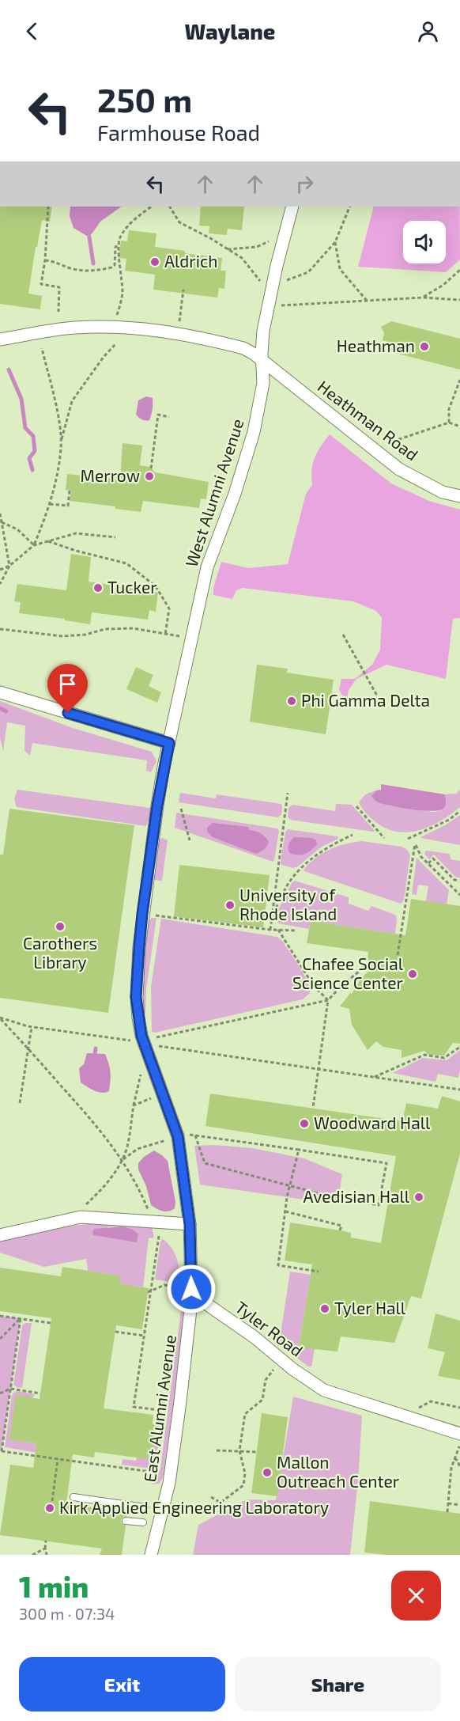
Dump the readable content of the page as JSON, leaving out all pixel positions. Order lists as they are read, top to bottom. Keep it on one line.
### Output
{"streets":{"street":["Heathman Road","West Alumni Avenue","Tyler Road","East Alumni Avenue"]},"crossings":[["Heathman Road","West Alumni Avenue"],["West Alumni Avenue","East Alumni Avenue"],["Tyler Road","East Alumni Avenue"]],"places":["Aldrich","Heathman","Merrow","Tucker","Phi Gamma Delta","University of Rhode Island","Carothers Library","Chafee Social Science Center","Woodward Hall","Avedisian Hall","Tyler Hall","Mallon Outreach Center","Kirk Applied Engineering Laboratory"],"page":{"header":"Waylane","turn":["250 m","Farmhouse Road"],"heading":["1 min","300 m · 07:34"],"buttons":["Exit","Share"]}}
